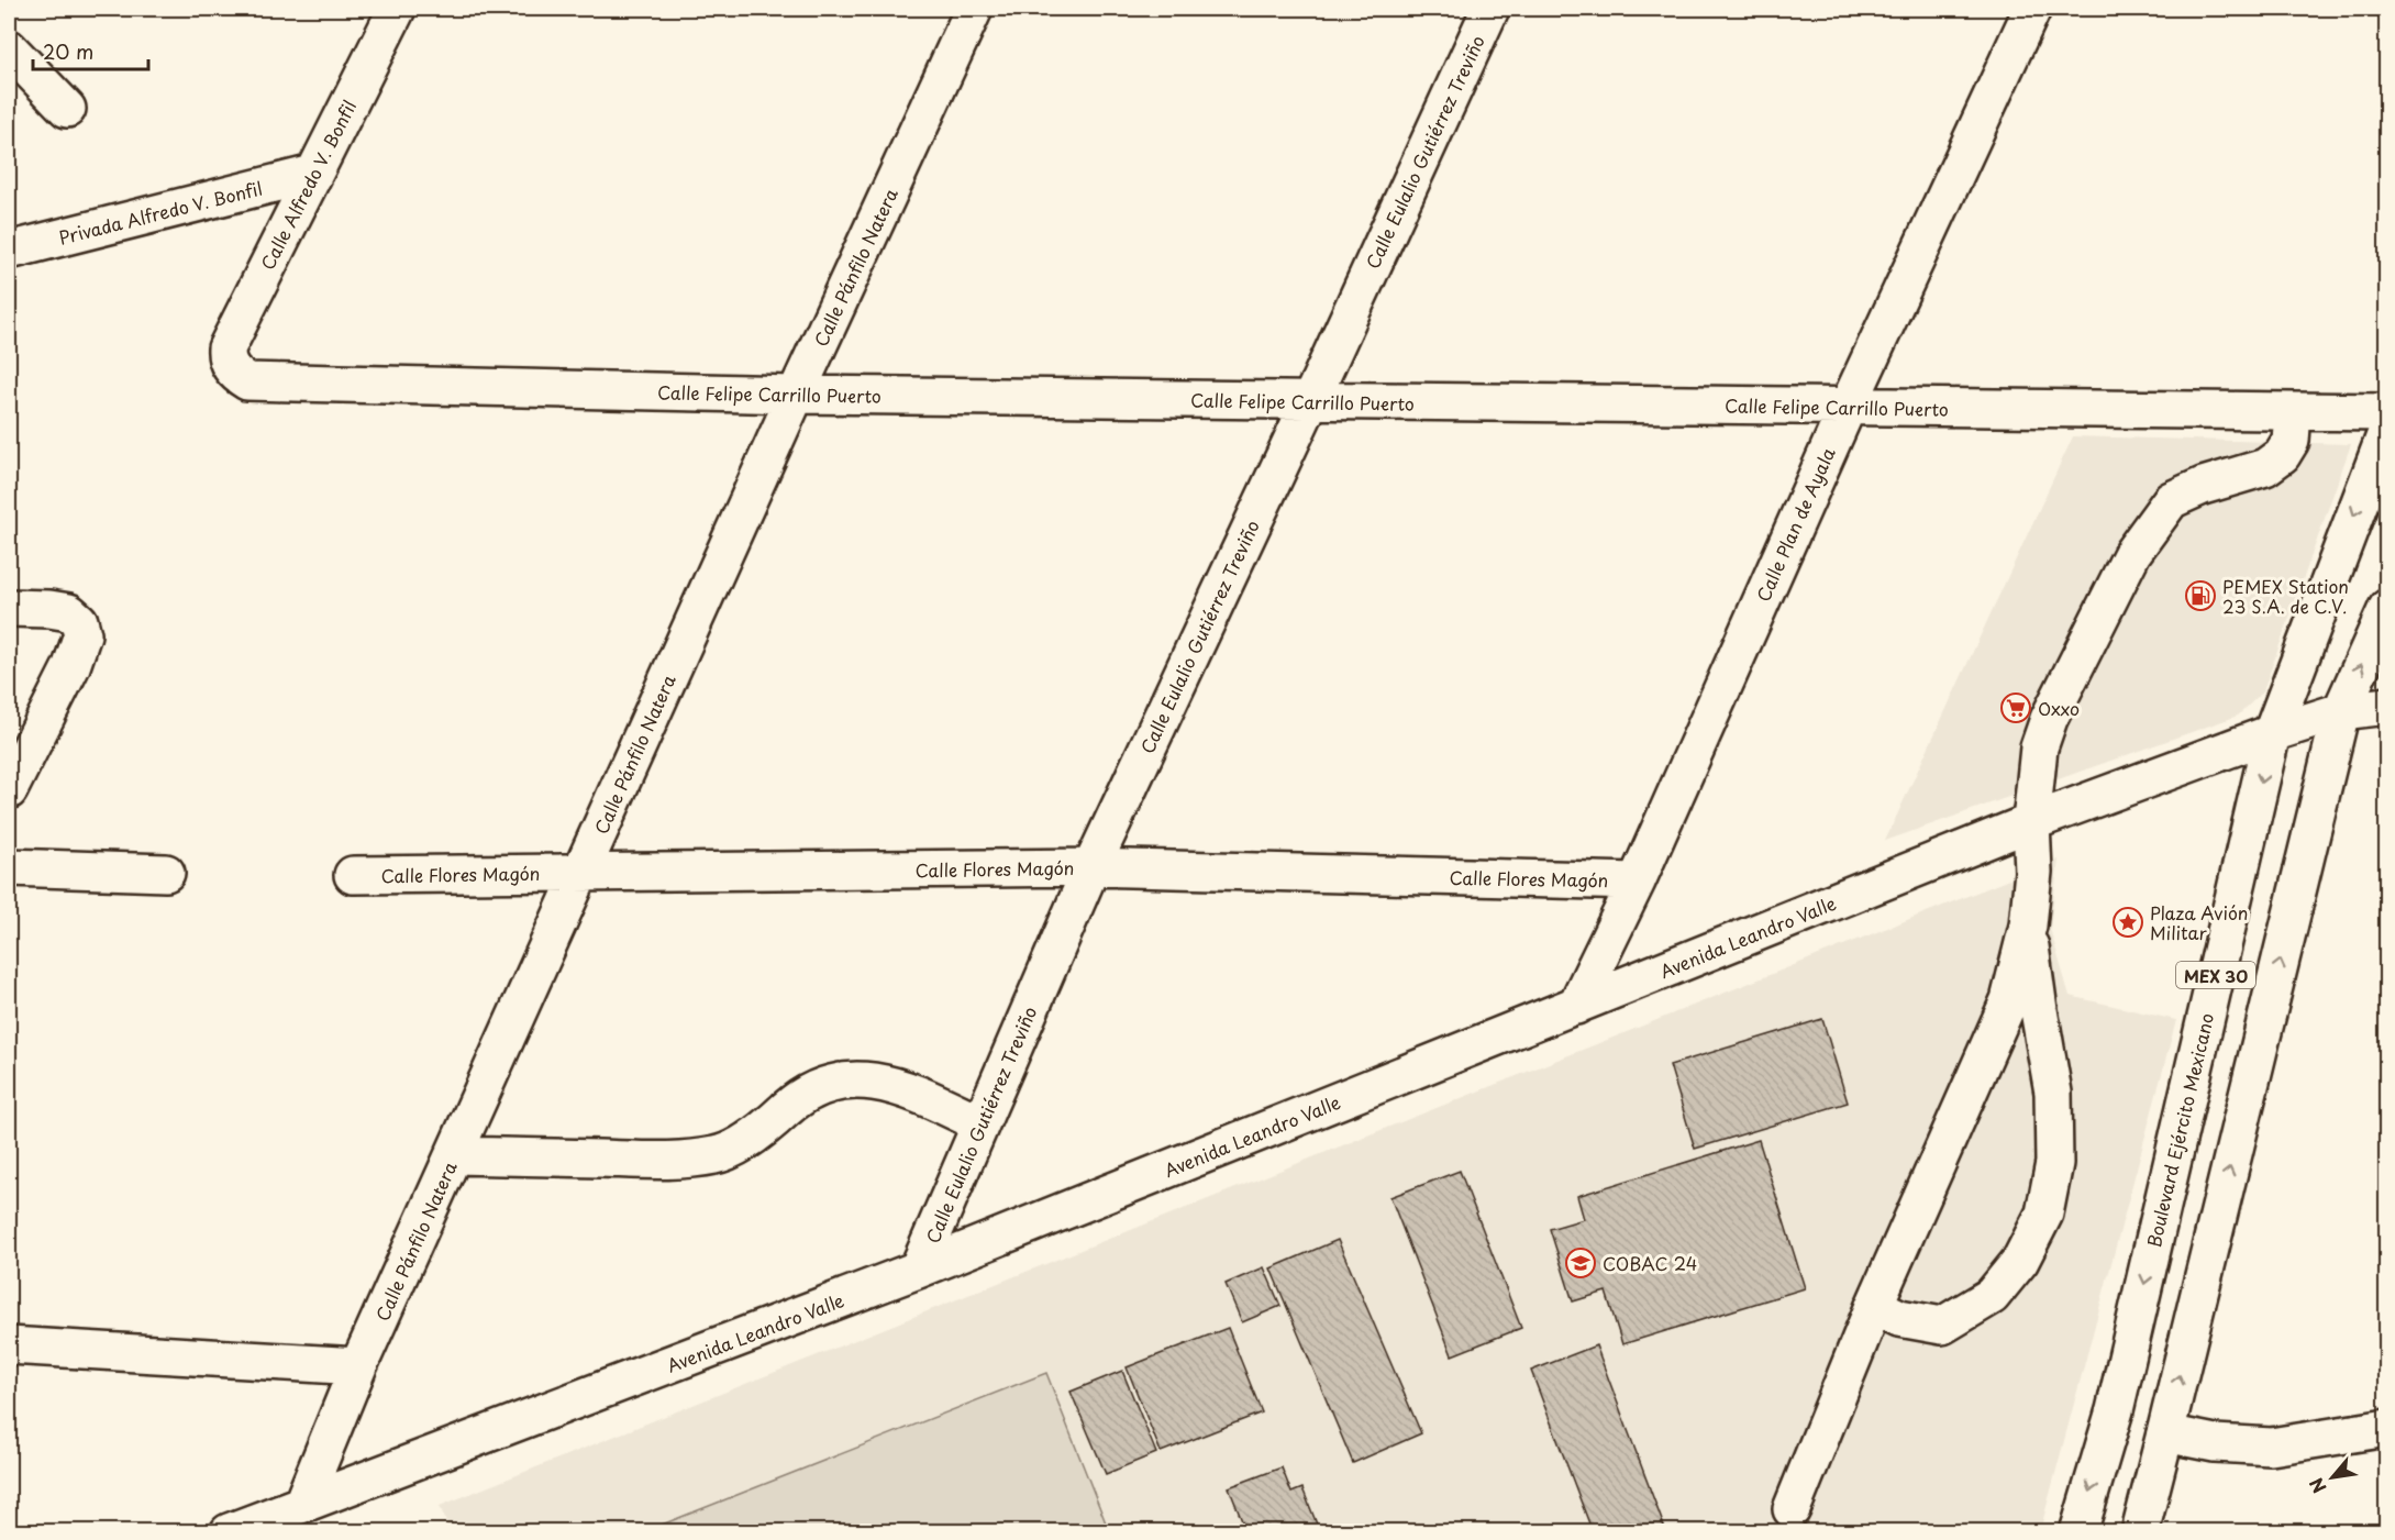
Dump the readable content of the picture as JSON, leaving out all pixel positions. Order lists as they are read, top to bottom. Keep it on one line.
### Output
{"streets":{"street":["Calle Eulalio Gutiérrez Treviño","Calle Alfredo V. Bonfil","Privada Alfredo V. Bonfil","Calle Pánfilo Natera","Calle Felipe Carrillo Puerto","Calle Plan de Ayala","Calle Flores Magón","Avenida Leandro Valle","MEX 30","Boulevard Ejército Mexicano"]},"crossings":[["Calle Eulalio Gutiérrez Treviño","Calle Felipe Carrillo Puerto"],["Calle Eulalio Gutiérrez Treviño","Calle Flores Magón"],["Calle Eulalio Gutiérrez Treviño","Avenida Leandro Valle"],["Calle Alfredo V. Bonfil","Privada Alfredo V. Bonfil"],["Calle Alfredo V. Bonfil","Calle Felipe Carrillo Puerto"],["Calle Pánfilo Natera","Calle Felipe Carrillo Puerto"],["Calle Pánfilo Natera","Calle Flores Magón"],["Calle Pánfilo Natera","Avenida Leandro Valle"],["Calle Felipe Carrillo Puerto","Calle Plan de Ayala"],["Calle Plan de Ayala","Calle Flores Magón"],["Calle Plan de Ayala","Avenida Leandro Valle"],["Avenida Leandro Valle","MEX 30"],["Avenida Leandro Valle","Boulevard Ejército Mexicano"]],"places":{"fuel station":["PEMEX Station 23 S.A. de C.V."],"supermarket":["Oxxo"],"place":["Plaza Avión Militar"],"school or university":["COBAC 24"]},"scale_bar":"20 m","north":"bottom left"}
